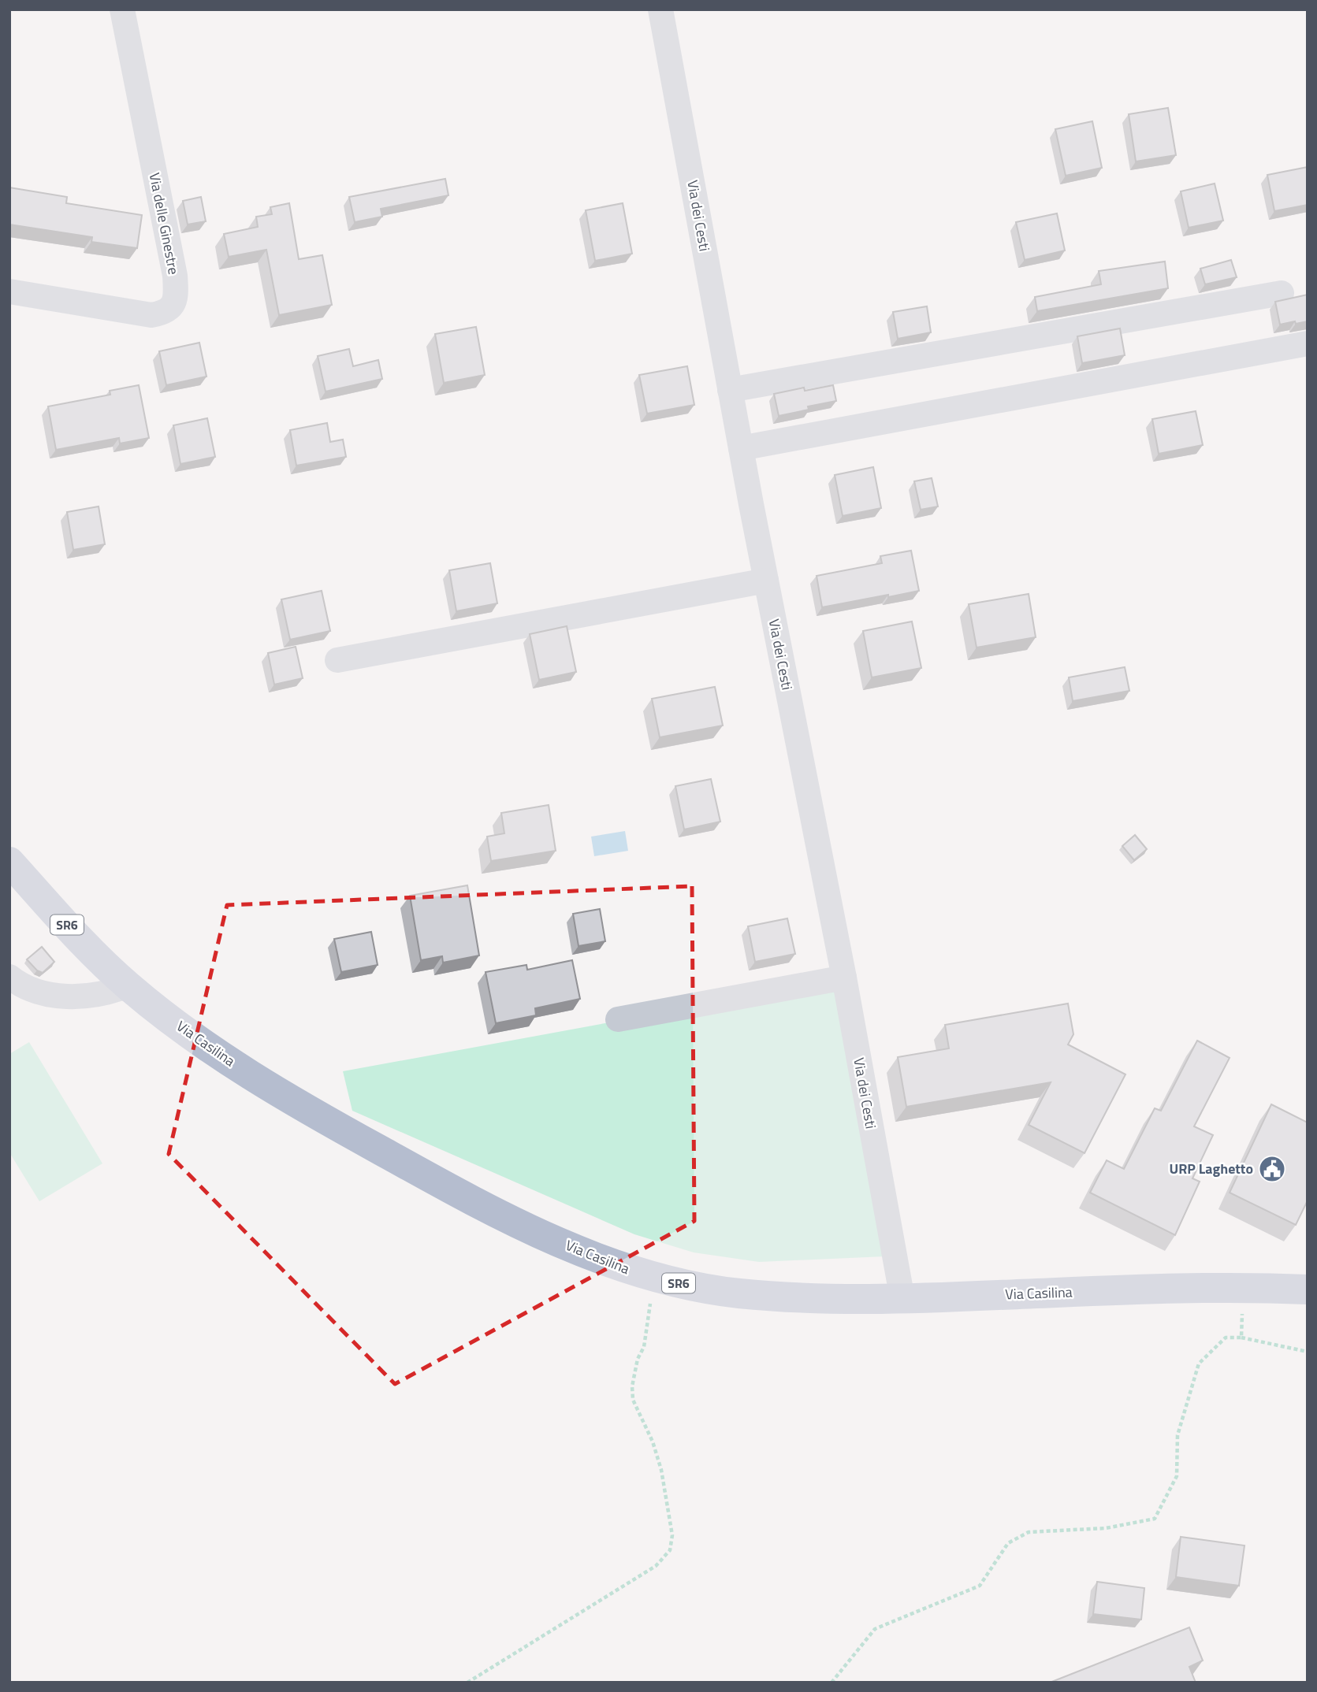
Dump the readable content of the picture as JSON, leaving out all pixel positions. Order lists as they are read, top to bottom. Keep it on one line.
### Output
{"streets":{"main road":["SR6","Via Casilina"],"street":["Via dei Cesti","Via delle Ginestre"]},"crossings":[["Via dei Cesti","Via Casilina"]],"places":{"public building":["URP Laghetto"]}}
